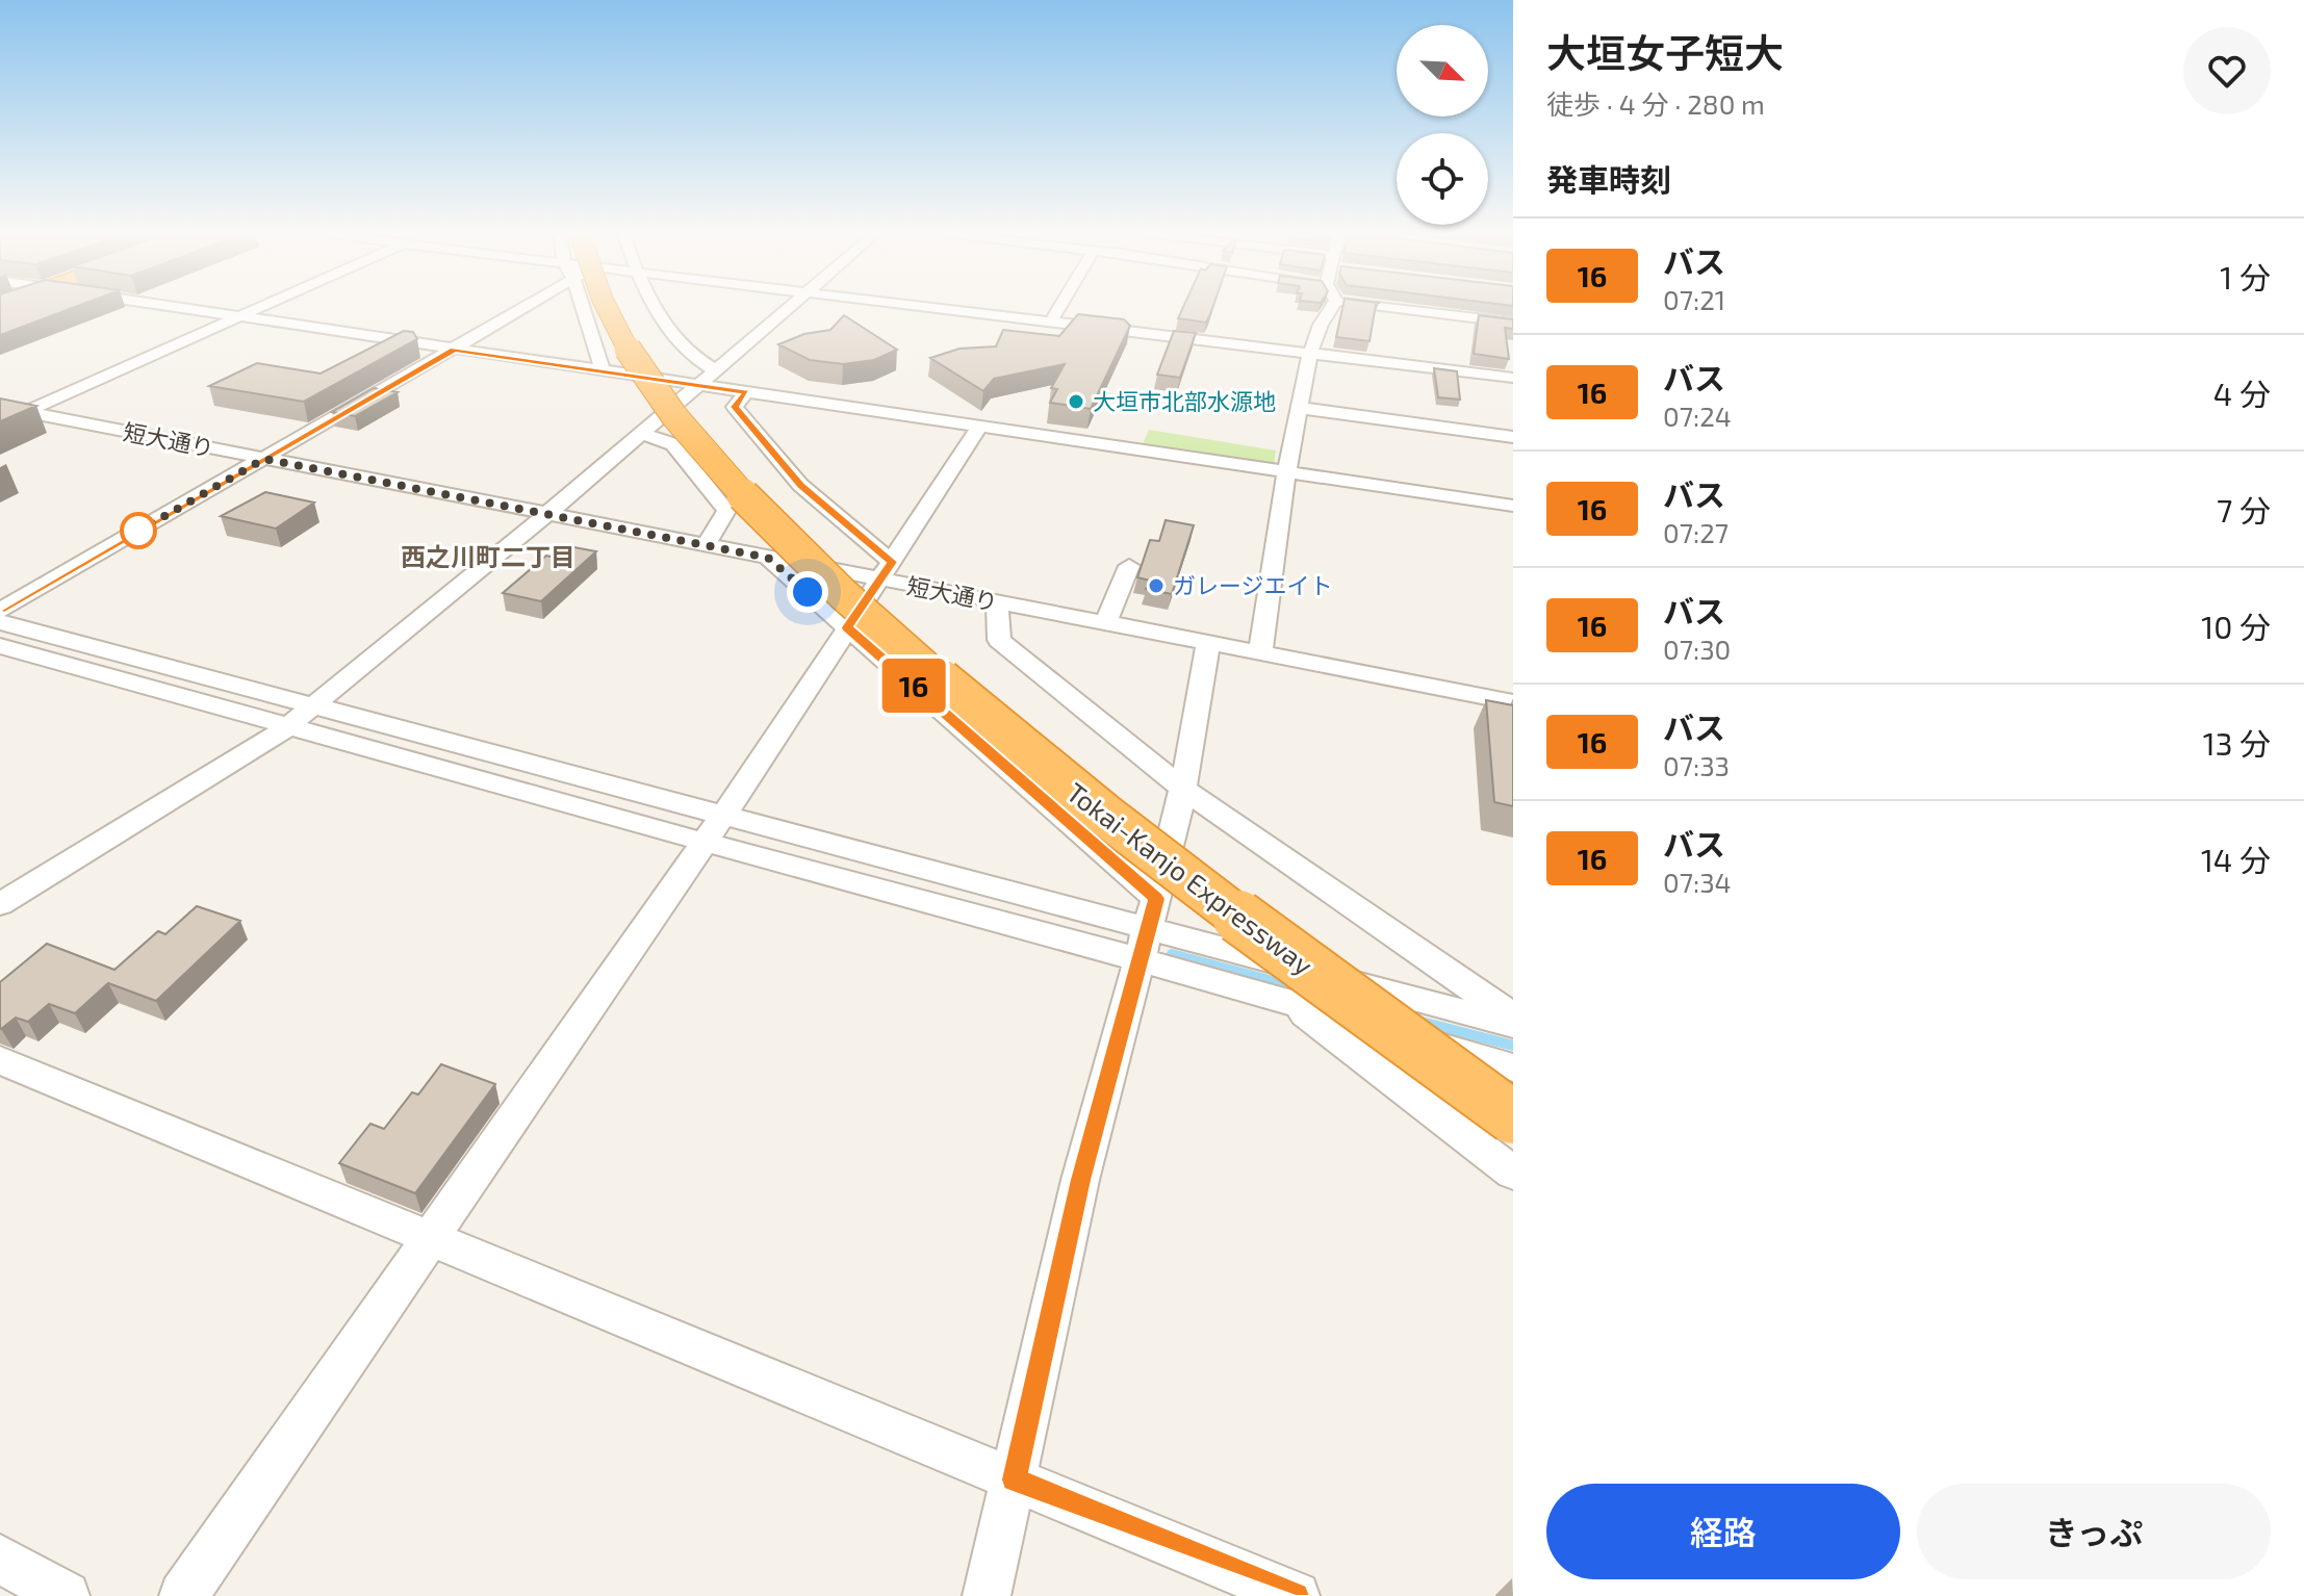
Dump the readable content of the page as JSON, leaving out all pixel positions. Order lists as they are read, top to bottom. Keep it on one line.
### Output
{"streets":{"highway":["Tokai-Kanjo Expressway"],"street":["短大通り"]},"districts":["西之川町二丁目"],"places":["大垣市北部水源地","ガレージエイト"],"lines":["bus line 16"],"north":"bottom right","page":{"on_map":"16","heading":[["大垣女子短大","徒歩 · 4 分 · 280 m"],"発車時刻"],"list":[{"mark":"16","name":"バス","note":"07:21","value":"1 分"},{"mark":"16","name":"バス","note":"07:24","value":"4 分"},{"mark":"16","name":"バス","note":"07:27","value":"7 分"},{"mark":"16","name":"バス","note":"07:30","value":"10 分"},{"mark":"16","name":"バス","note":"07:33","value":"13 分"},{"mark":"16","name":"バス","note":"07:34","value":"14 分"}],"buttons":["経路","きっぷ"]}}
